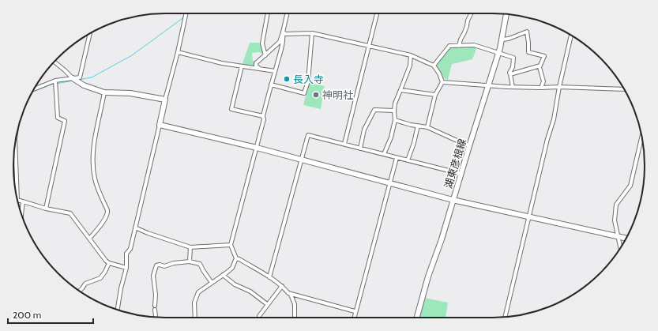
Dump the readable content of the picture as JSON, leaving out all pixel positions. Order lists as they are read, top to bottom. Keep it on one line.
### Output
{"streets":{"street":["湖東彦根線"]},"places":["長入寺","神明社"],"scale_bar":"200 m"}
